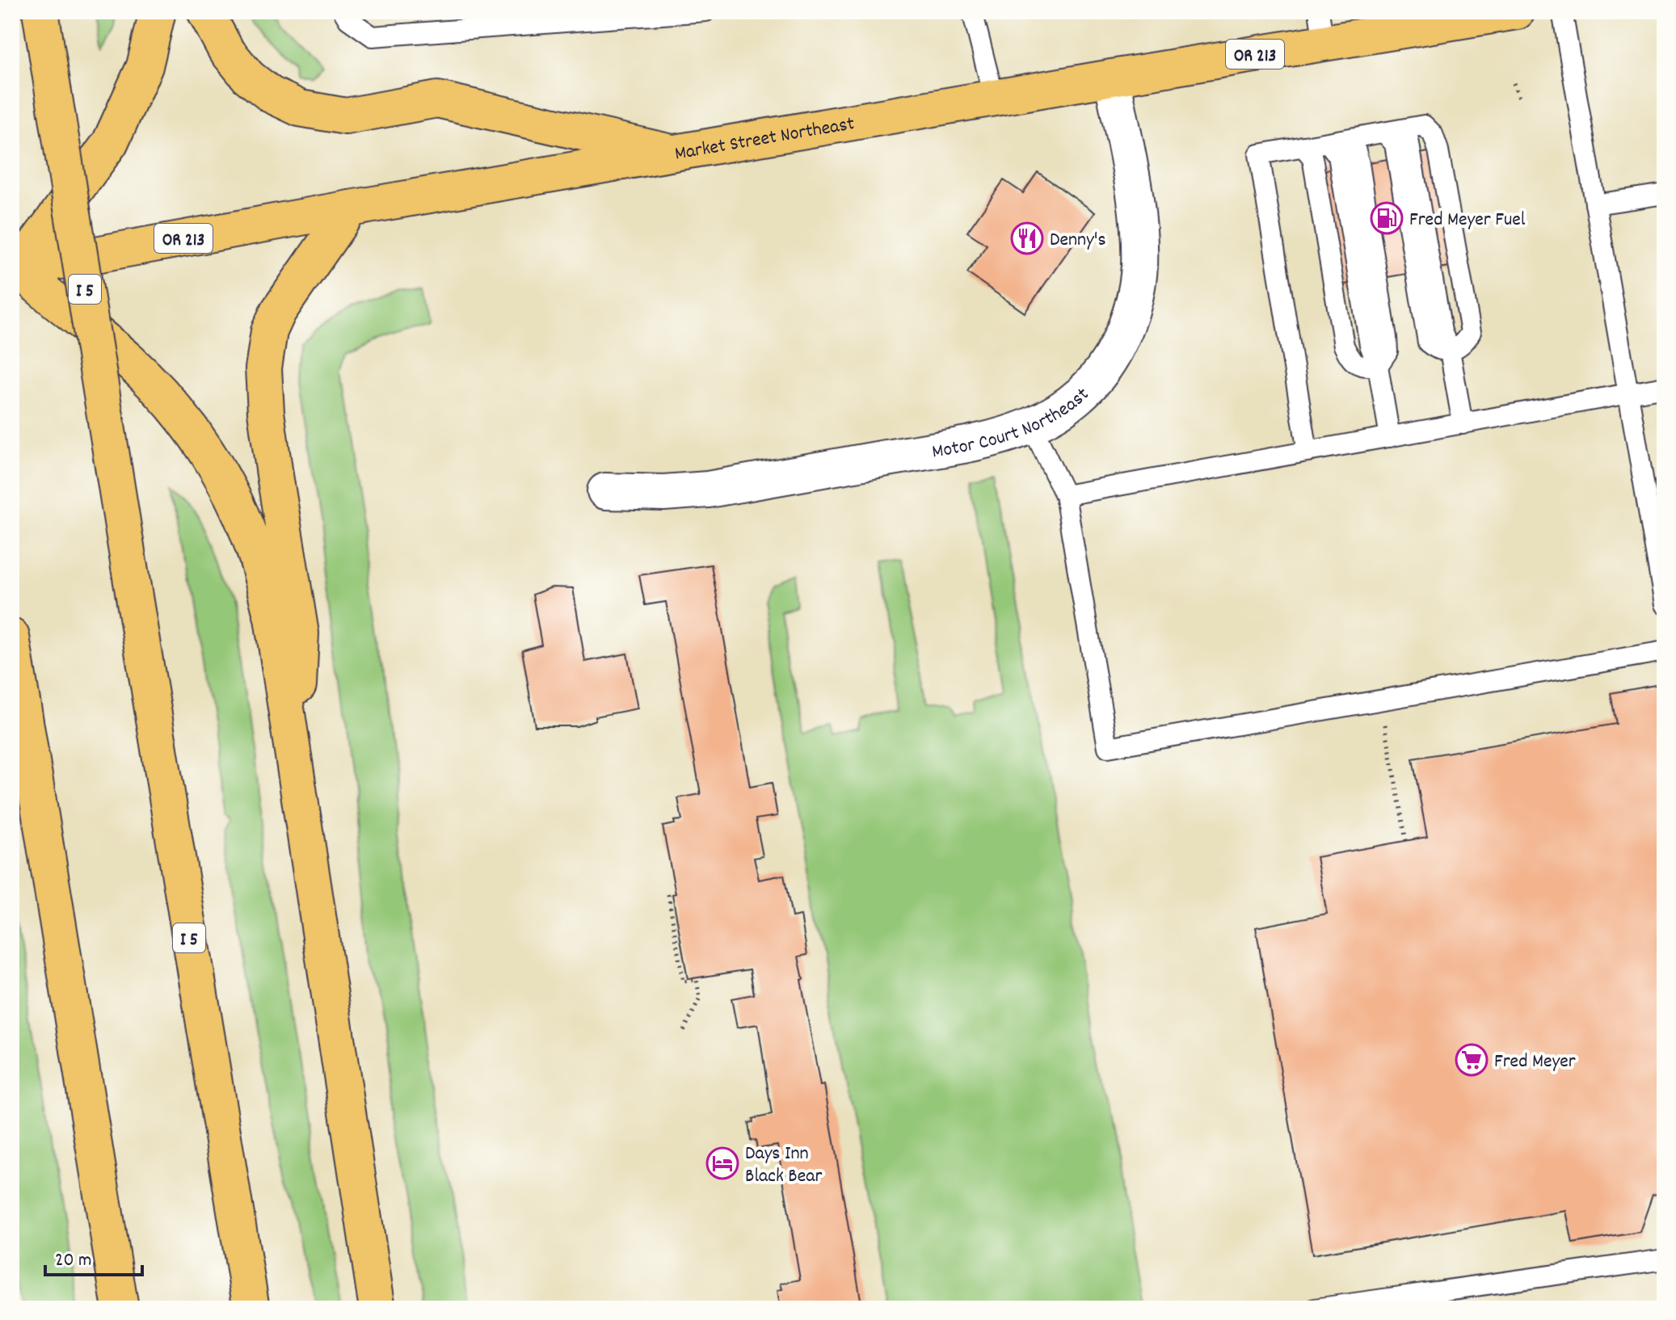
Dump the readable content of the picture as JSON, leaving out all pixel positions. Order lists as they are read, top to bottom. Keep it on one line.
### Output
{"streets":{"main road":["OR 213","Market Street Northeast","I 5"],"street":["Motor Court Northeast"]},"crossings":[["Market Street Northeast","Motor Court Northeast"]],"places":{"fuel station":["Fred Meyer Fuel"],"restaurant":["Denny's"],"supermarket":["Fred Meyer"],"hotel":["Days Inn Black Bear"]},"scale_bar":"20 m"}
